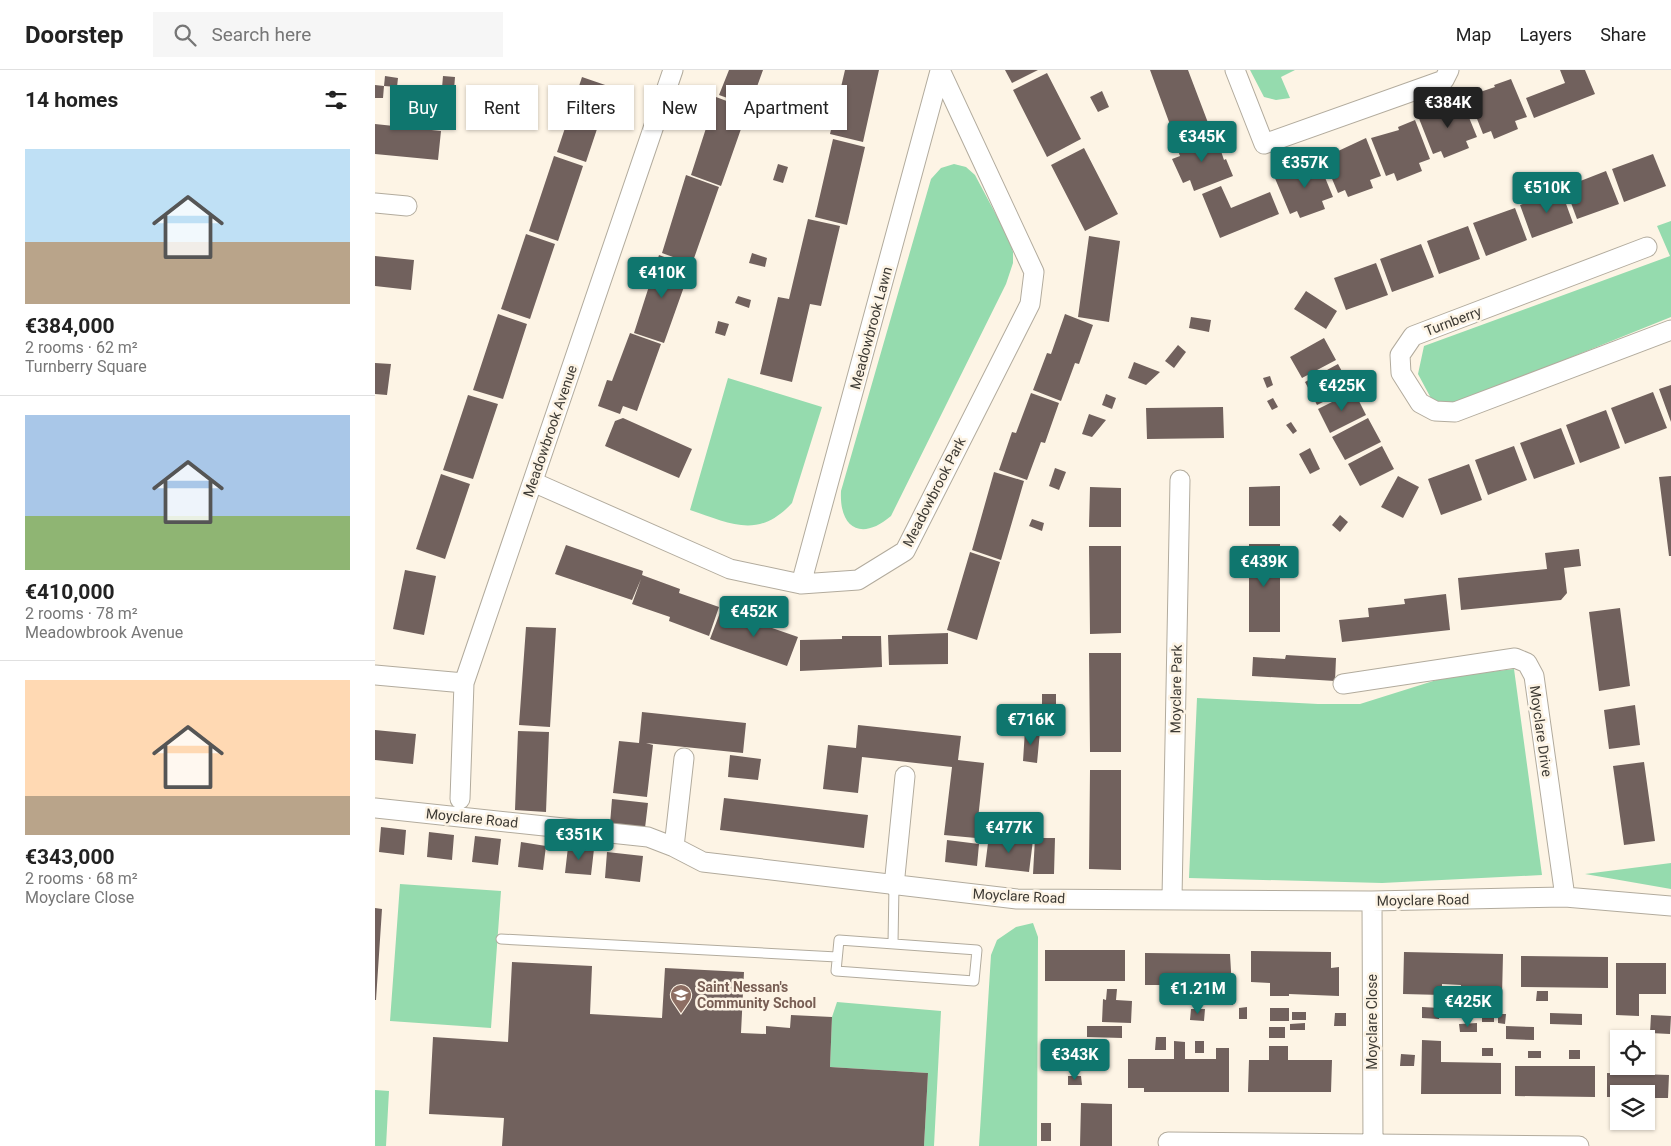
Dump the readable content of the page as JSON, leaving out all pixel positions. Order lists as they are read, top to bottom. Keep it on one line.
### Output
{"streets":{"street":["Turnberry","Meadowbrook Lawn","Meadowbrook Avenue","Meadowbrook Park","Moyclare Park","Moyclare Drive","Moyclare Road","Moyclare Close"]},"crossings":[["Meadowbrook Lawn","Meadowbrook Park"],["Meadowbrook Avenue","Meadowbrook Park"],["Moyclare Park","Moyclare Road"],["Moyclare Drive","Moyclare Road"],["Moyclare Road","Moyclare Close"]],"places":{"school or university":["Saint Nessan's Community School"]},"page":{"header":"Doorstep","search":"Search here","nav":["Map","Layers","Share"],"heading":"14 homes","chip":["Buy","Rent","Filters","New","Apartment"],"price":["€384K","€345K","€357K","€510K","€410K","€425K","€439K","€452K","€716K","€477K","€351K","€1.21M","€425K","€343K"],"list":[{"name":"€384,000","note":"2 rooms · 62 m² · Turnberry Square"},{"name":"€410,000","note":"2 rooms · 78 m² · Meadowbrook Avenue"},{"name":"€343,000","note":"2 rooms · 68 m² · Moyclare Close"}]}}
